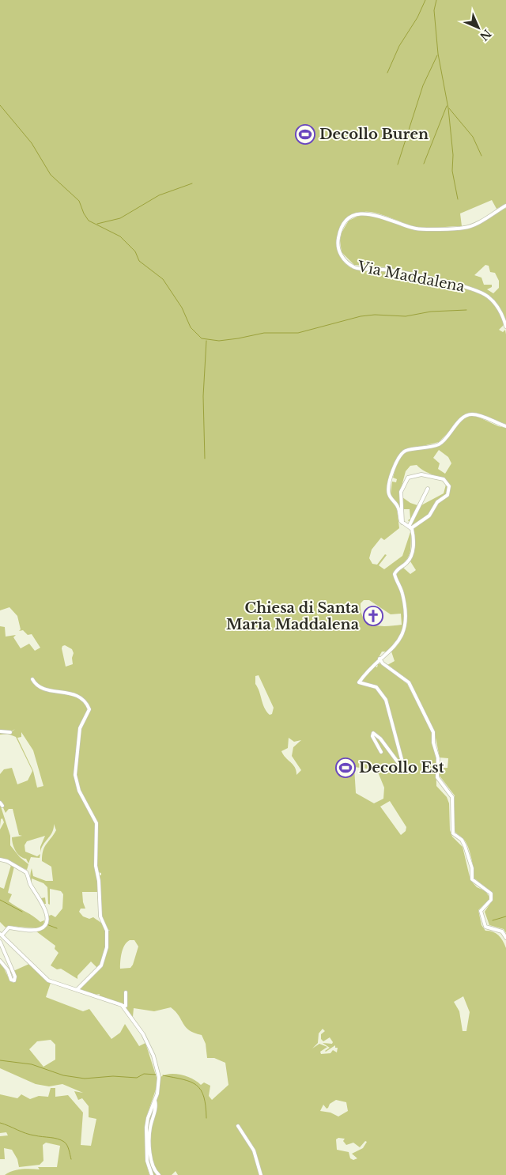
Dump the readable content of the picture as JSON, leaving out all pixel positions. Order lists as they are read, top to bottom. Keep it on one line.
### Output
{"streets":{"street":["Via Maddalena"]},"places":{"sports":["Decollo Buren","Decollo Est"],"church":["Chiesa di Santa Maria Maddalena"]},"north":"bottom right"}
